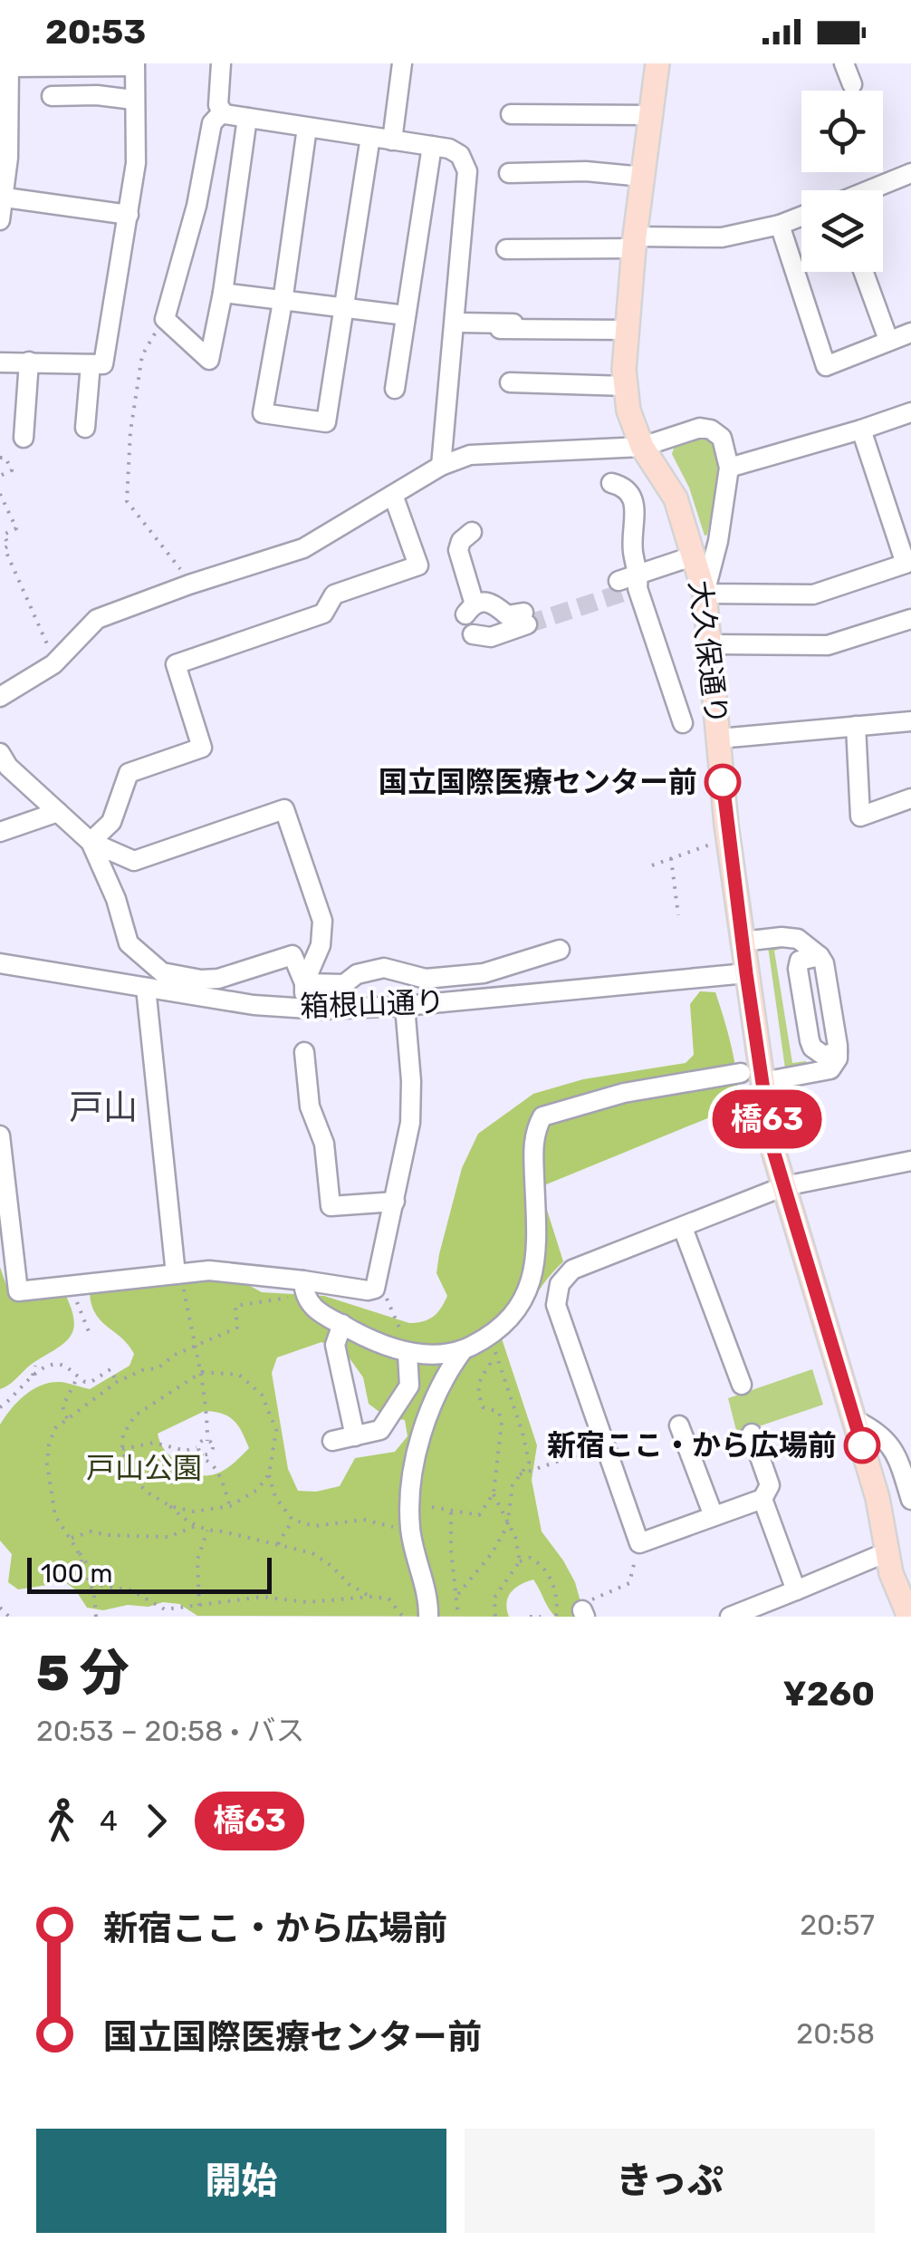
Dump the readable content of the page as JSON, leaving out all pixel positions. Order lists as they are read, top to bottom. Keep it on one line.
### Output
{"streets":{"main road":["大久保通り"],"street":["箱根山通り"]},"crossings":[["大久保通り","箱根山通り"]],"districts":["戸山"],"parks":["戸山公園"],"places":["国立国際医療センター前","新宿ここ・から広場前"],"lines":["bus line 橋63"],"scale_bar":"100 m","page":{"status":"20:53","on_map":"橋63","scale":"100 m","heading":["5 分","20:53 – 20:58 · バス","¥260"],"legs":["4","橋63"],"list":[{"name":"新宿ここ・から広場前","value":"20:57"},{"name":"国立国際医療センター前","value":"20:58"}],"buttons":["開始","きっぷ"]}}
